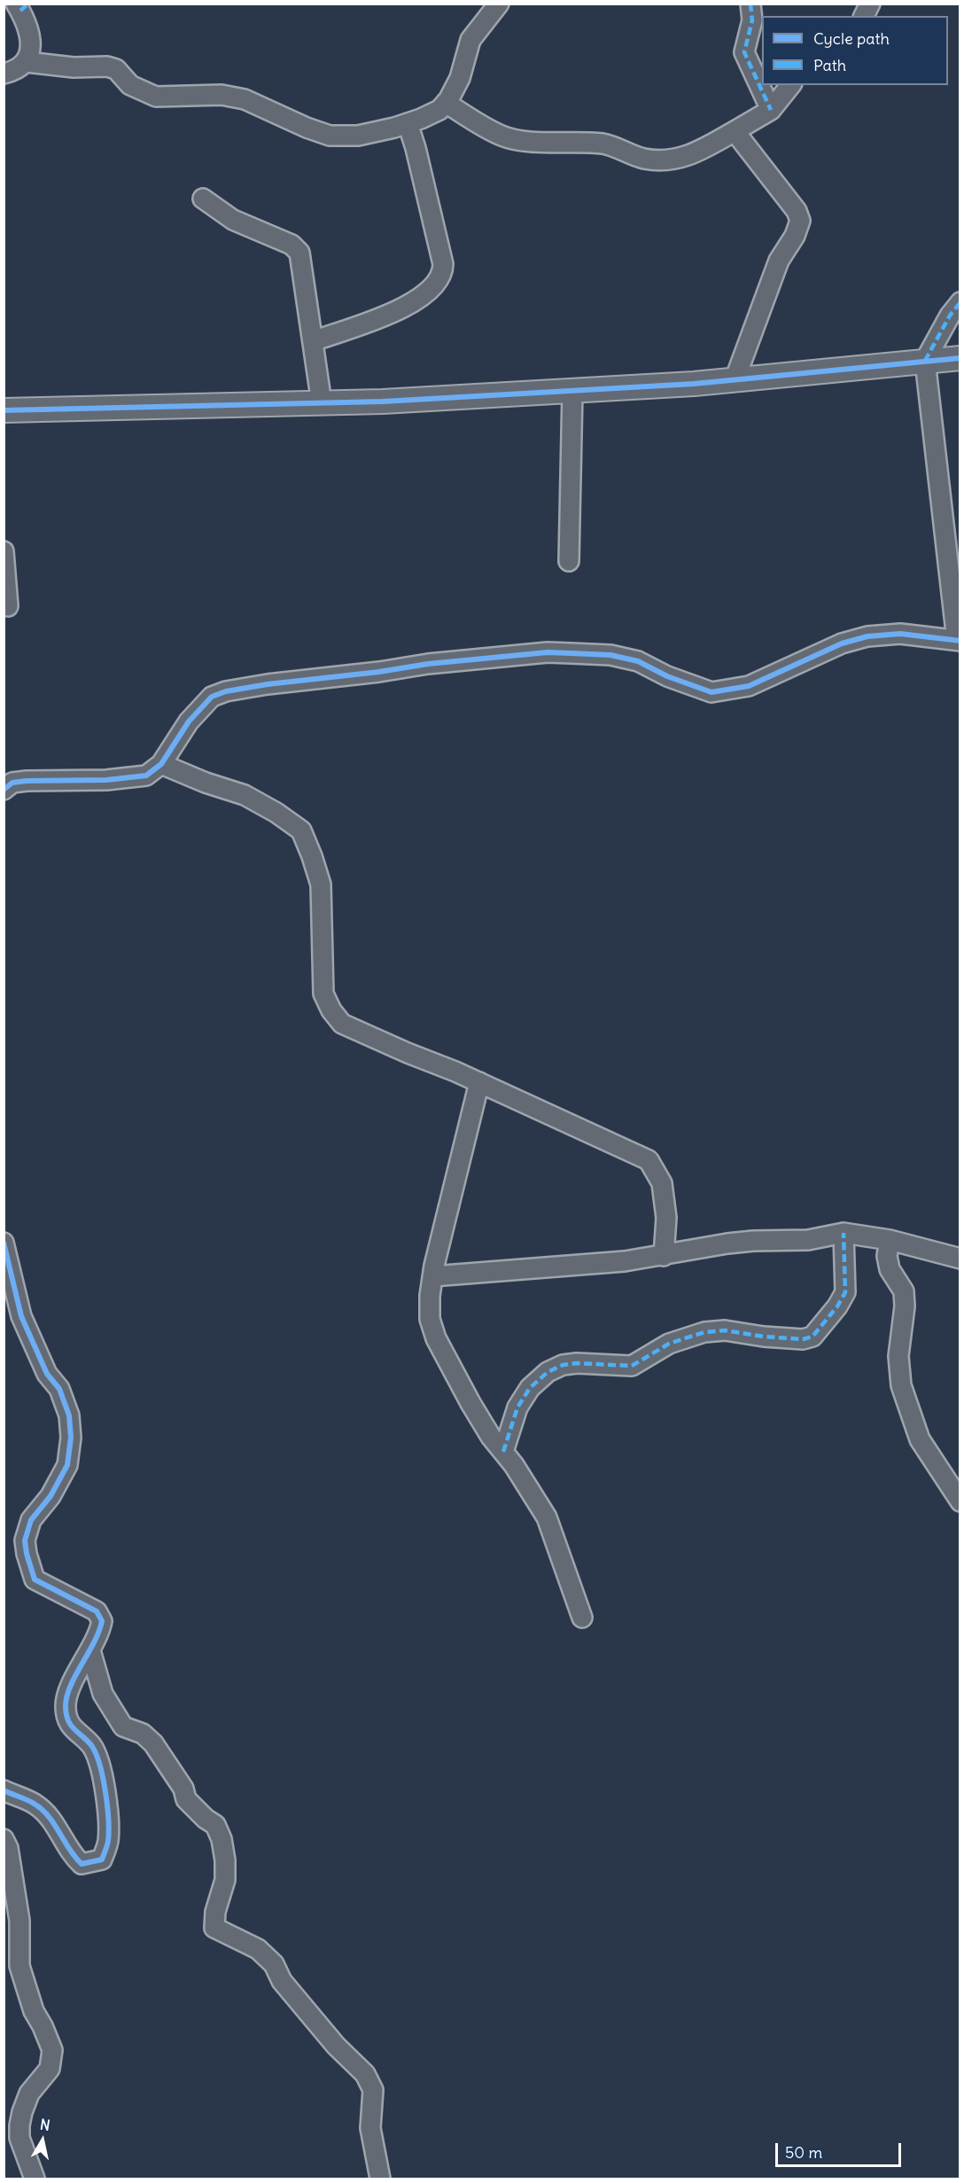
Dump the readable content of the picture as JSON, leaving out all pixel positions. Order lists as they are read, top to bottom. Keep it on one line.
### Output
{"legend":["Cycle path","Path"],"scale_bar":"50 m","north":"top"}
